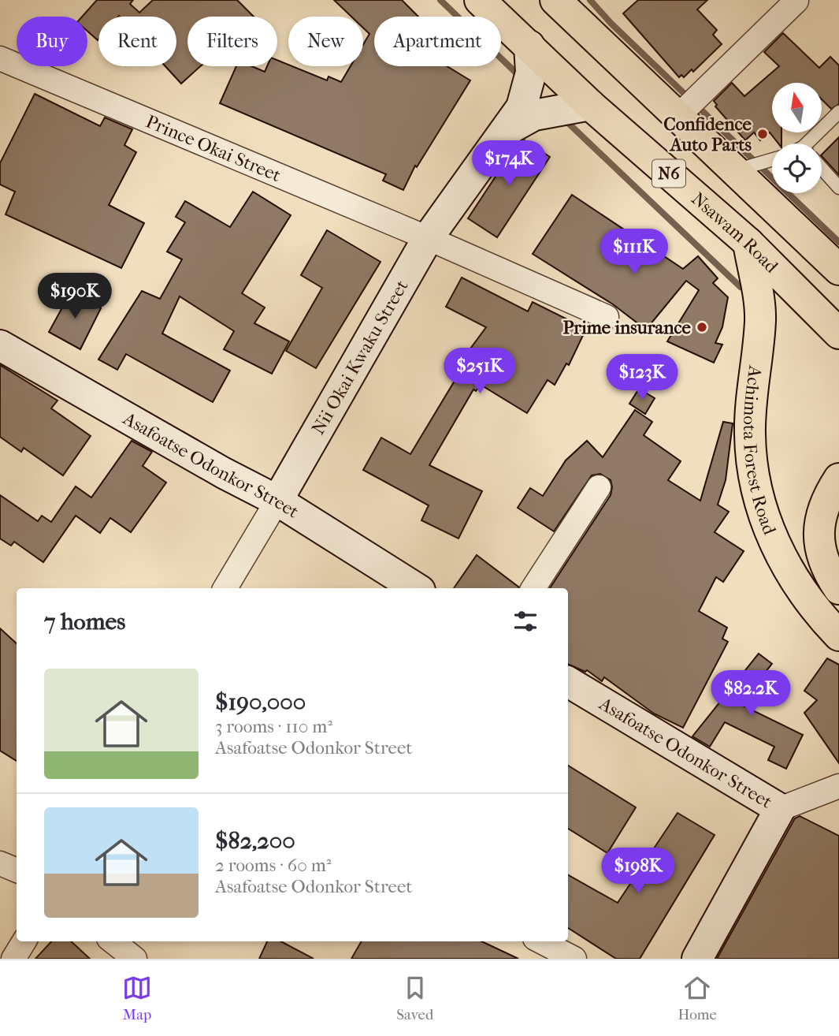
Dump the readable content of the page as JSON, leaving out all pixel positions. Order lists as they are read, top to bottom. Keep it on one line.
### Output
{"streets":{"main road":["N6","Nsawam Road","Achimota Forest Road"],"street":["Prince Okai Street","Nii Okai Kwaku Street","Asafoatse Odonkor Street"]},"crossings":[["Prince Okai Street","Nii Okai Kwaku Street"],["Nsawam Road","Nii Okai Kwaku Street"],["Nsawam Road","Achimota Forest Road"],["Nii Okai Kwaku Street","Asafoatse Odonkor Street"]],"places":["Confidence Auto Parts","Prime insurance"],"north":"top","page":{"chip":["Buy","Rent","Filters","New","Apartment"],"price":["$174K","$111K","$190K","$251K","$123K","$82.2K","$198K"],"heading":"7 homes","list":[{"name":"$190,000","note":"3 rooms · 110 m² · Asafoatse Odonkor Street"},{"name":"$82,200","note":"2 rooms · 60 m² · Asafoatse Odonkor Street"}],"tabs":["Map","Saved","Home"]}}
